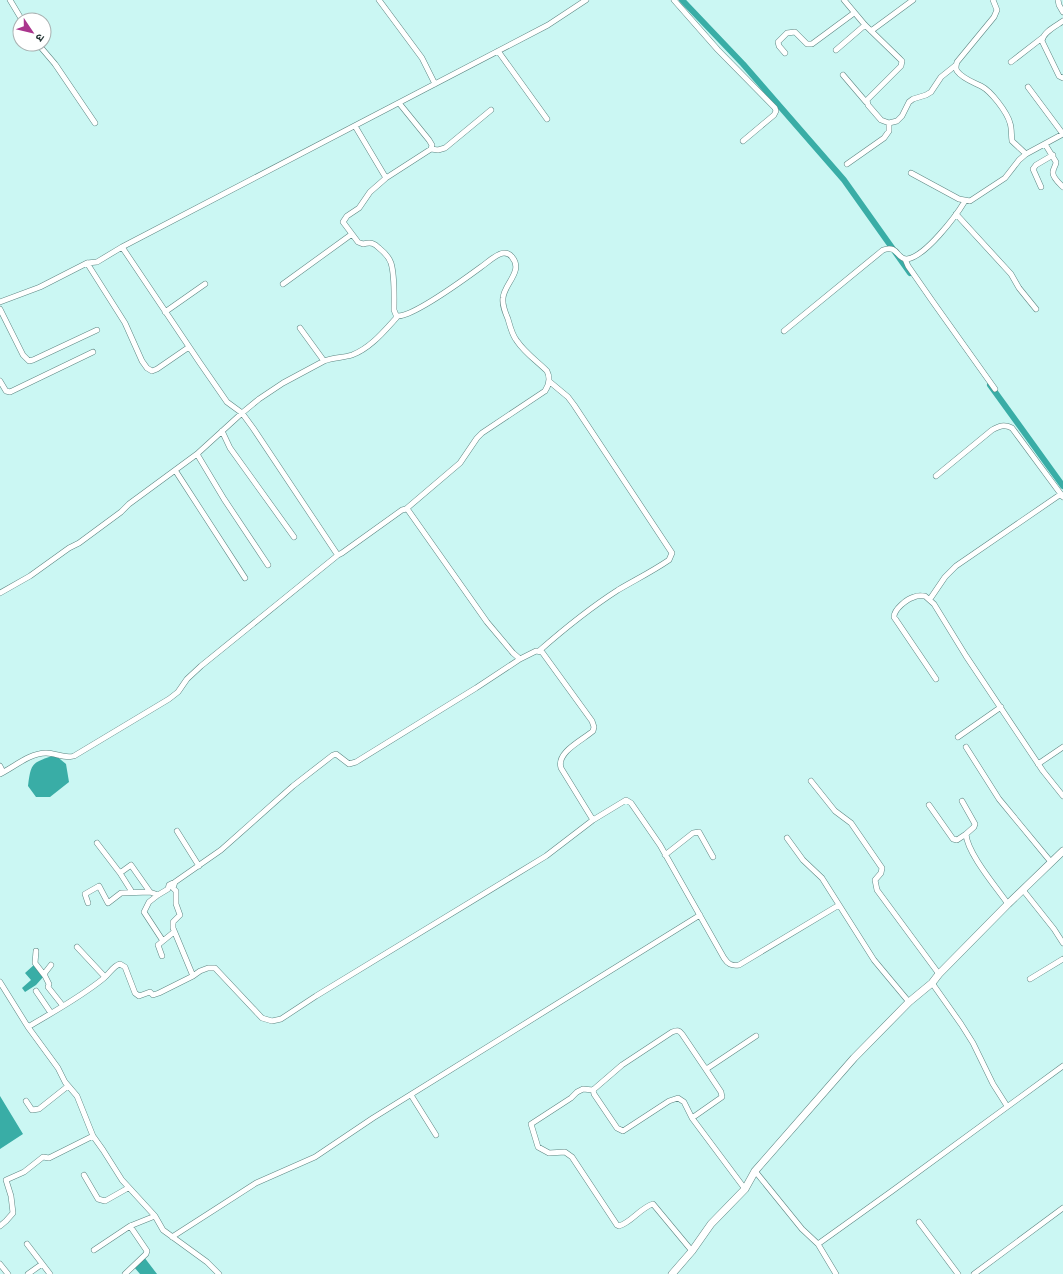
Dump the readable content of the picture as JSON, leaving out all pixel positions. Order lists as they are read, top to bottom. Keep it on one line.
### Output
{"north":"bottom right"}
